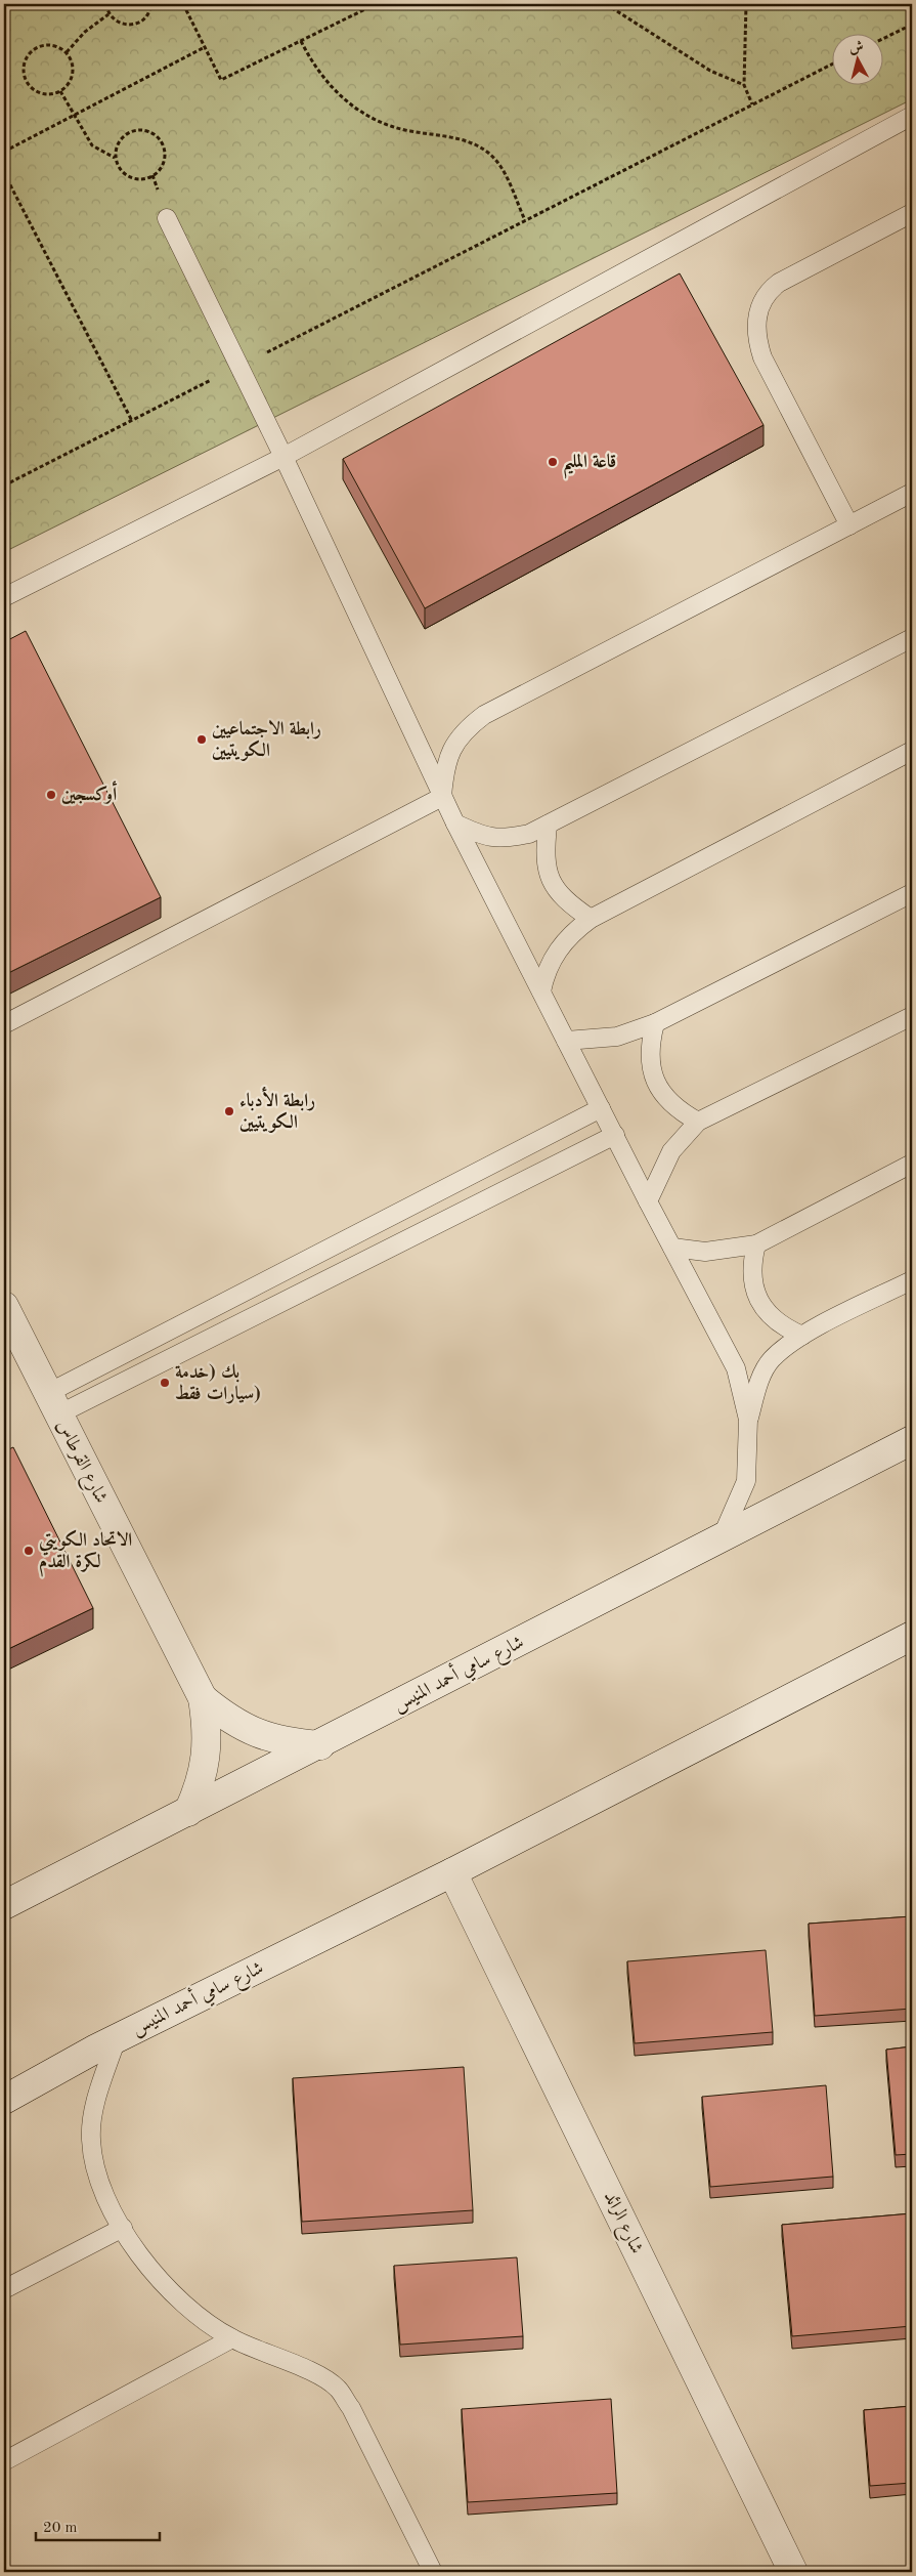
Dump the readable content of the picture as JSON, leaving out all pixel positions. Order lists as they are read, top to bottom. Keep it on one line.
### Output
{"streets":{"main road":["شارع القرطاس","شارع سامي أحمد المنيس","شارع الرائد"]},"crossings":[["شارع القرطاس","شارع سامي أحمد المنيس"],["شارع سامي أحمد المنيس","شارع الرائد"]],"places":["قاعة المليم","رابطة الاجتماعيين الكويتيين","أوكسجين","رابطة الأدباء الكويتيين","بك (خدمة سيارات فقط)","الاتحاد الكويتي لكرة القدم"],"scale_bar":"20 m","north":"top"}
